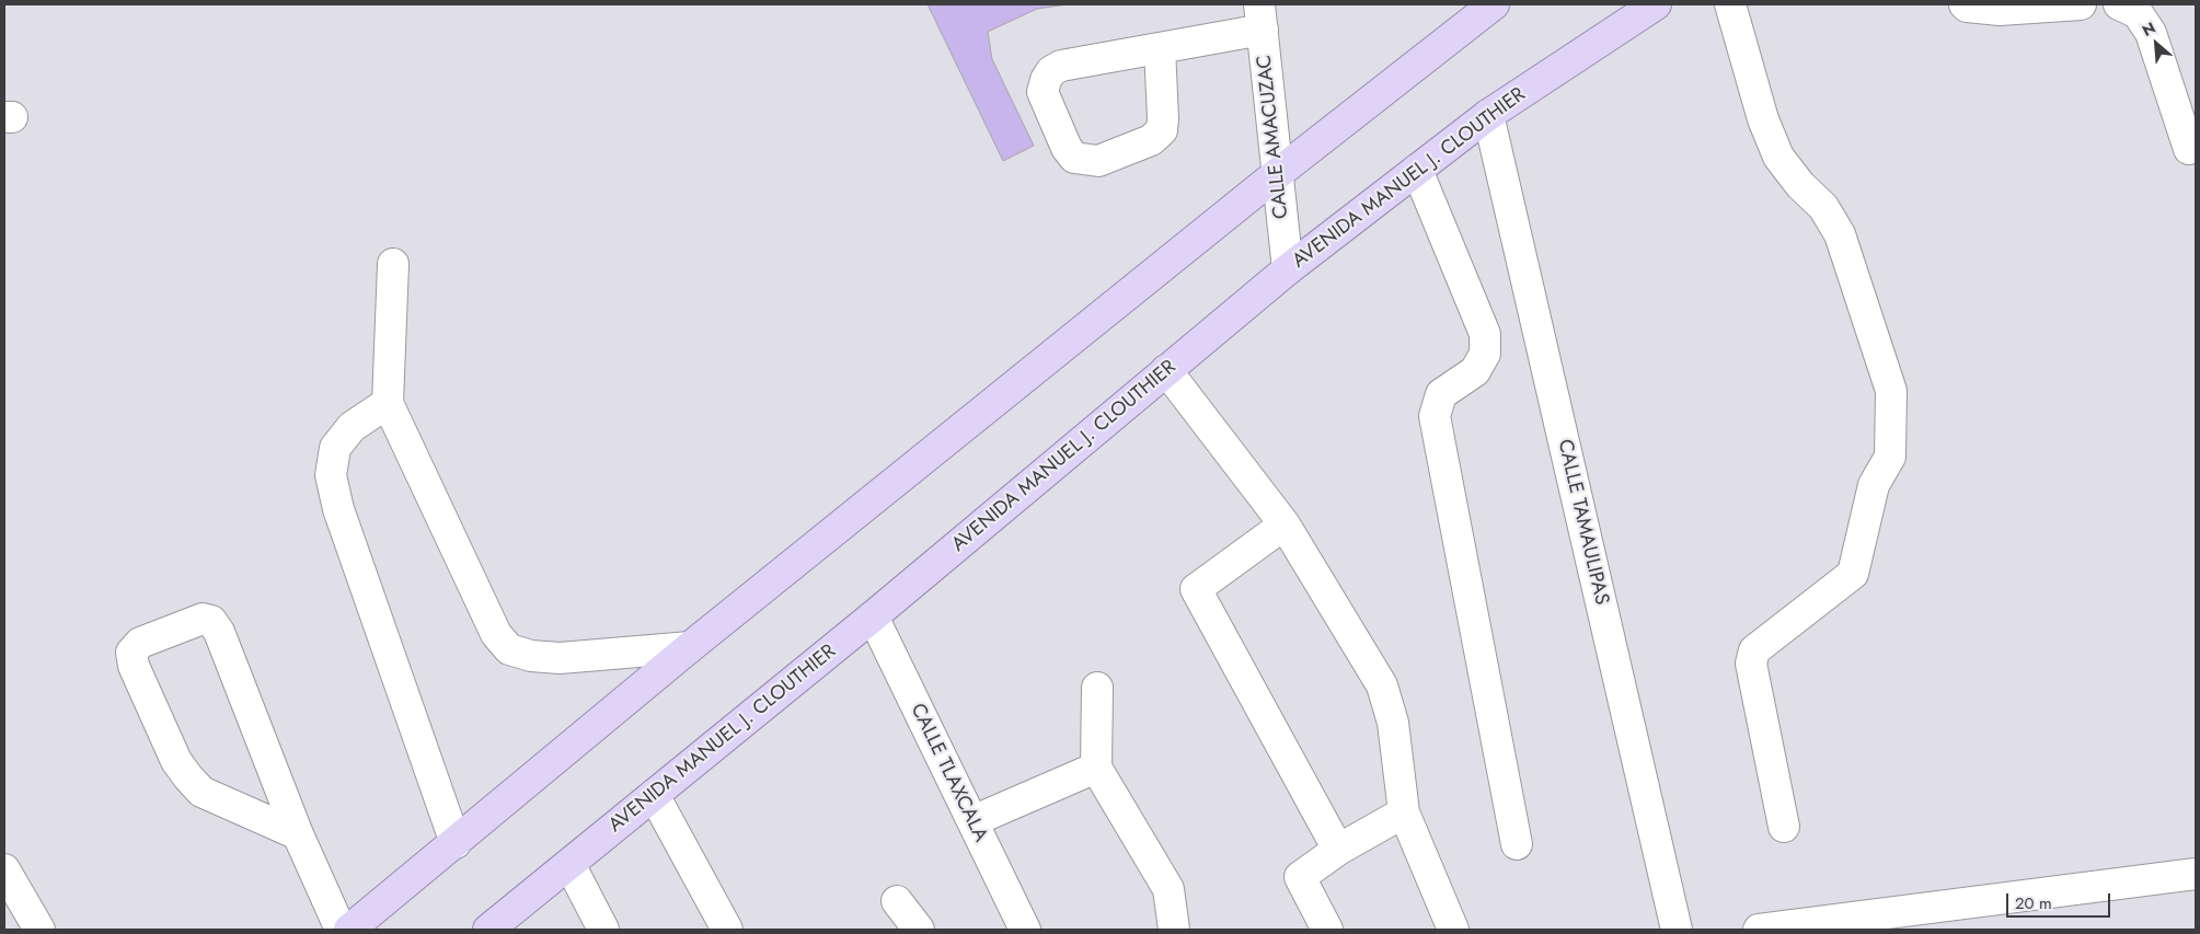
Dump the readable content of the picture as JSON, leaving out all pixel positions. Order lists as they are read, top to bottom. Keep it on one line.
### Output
{"streets":{"main road":["AVENIDA MANUEL J. CLOUTHIER"],"street":["CALLE AMACUZAC","CALLE TAMAULIPAS","CALLE TLAXCALA"]},"crossings":[["CALLE AMACUZAC","AVENIDA MANUEL J. CLOUTHIER"],["AVENIDA MANUEL J. CLOUTHIER","CALLE TAMAULIPAS"],["AVENIDA MANUEL J. CLOUTHIER","CALLE TLAXCALA"]],"scale_bar":"20 m","north":"top left"}
